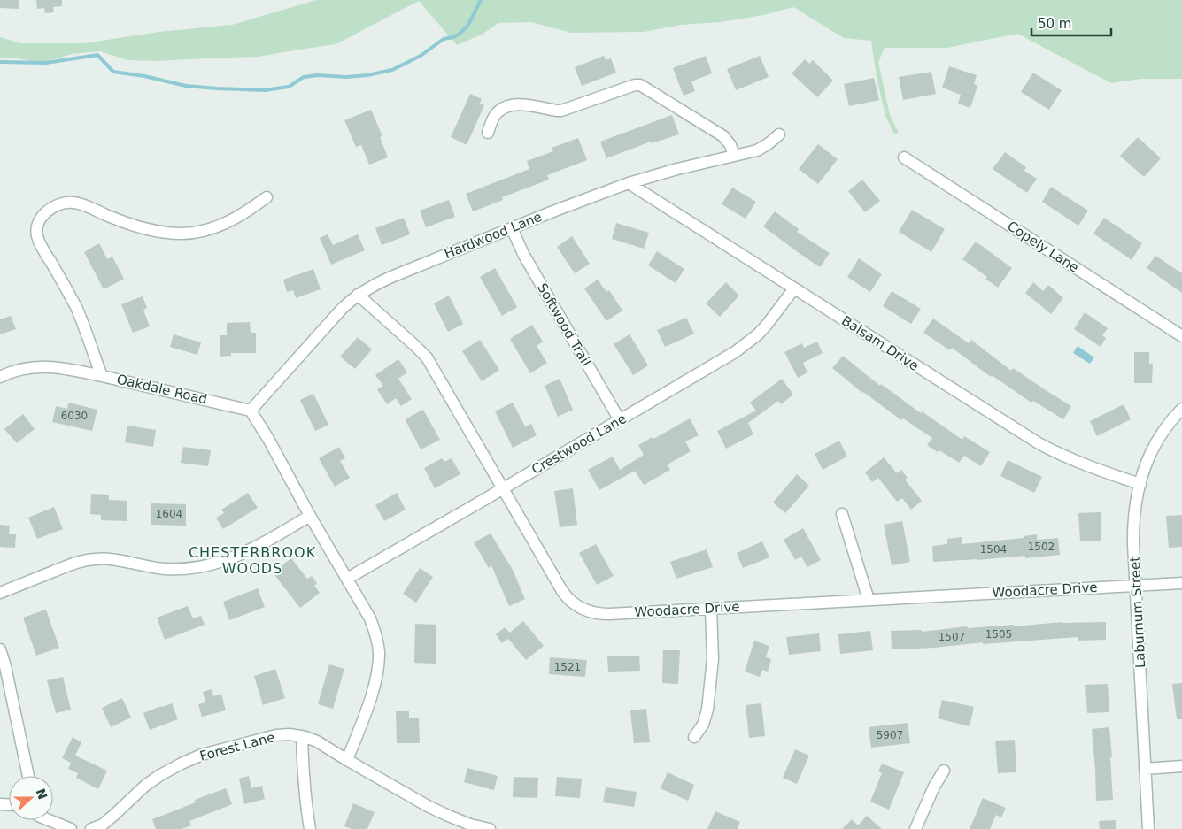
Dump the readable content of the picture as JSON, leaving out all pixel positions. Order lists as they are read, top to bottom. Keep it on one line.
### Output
{"streets":{"street":["Hardwood Lane","Copely Lane","Softwood Trail","Balsam Drive","Oakdale Road","Crestwood Lane","Woodacre Drive","Laburnum Street","Forest Lane"]},"crossings":[["Hardwood Lane","Softwood Trail"],["Hardwood Lane","Balsam Drive"],["Hardwood Lane","Oakdale Road"],["Hardwood Lane","Woodacre Drive"],["Softwood Trail","Crestwood Lane"],["Balsam Drive","Crestwood Lane"],["Balsam Drive","Laburnum Street"],["Crestwood Lane","Woodacre Drive"],["Woodacre Drive","Laburnum Street"]],"districts":["CHESTERBROOK WOODS"],"house_numbers":["6030","1604","1502","1504","1505","1507","1521","5907"],"scale_bar":"50 m","north":"right"}
